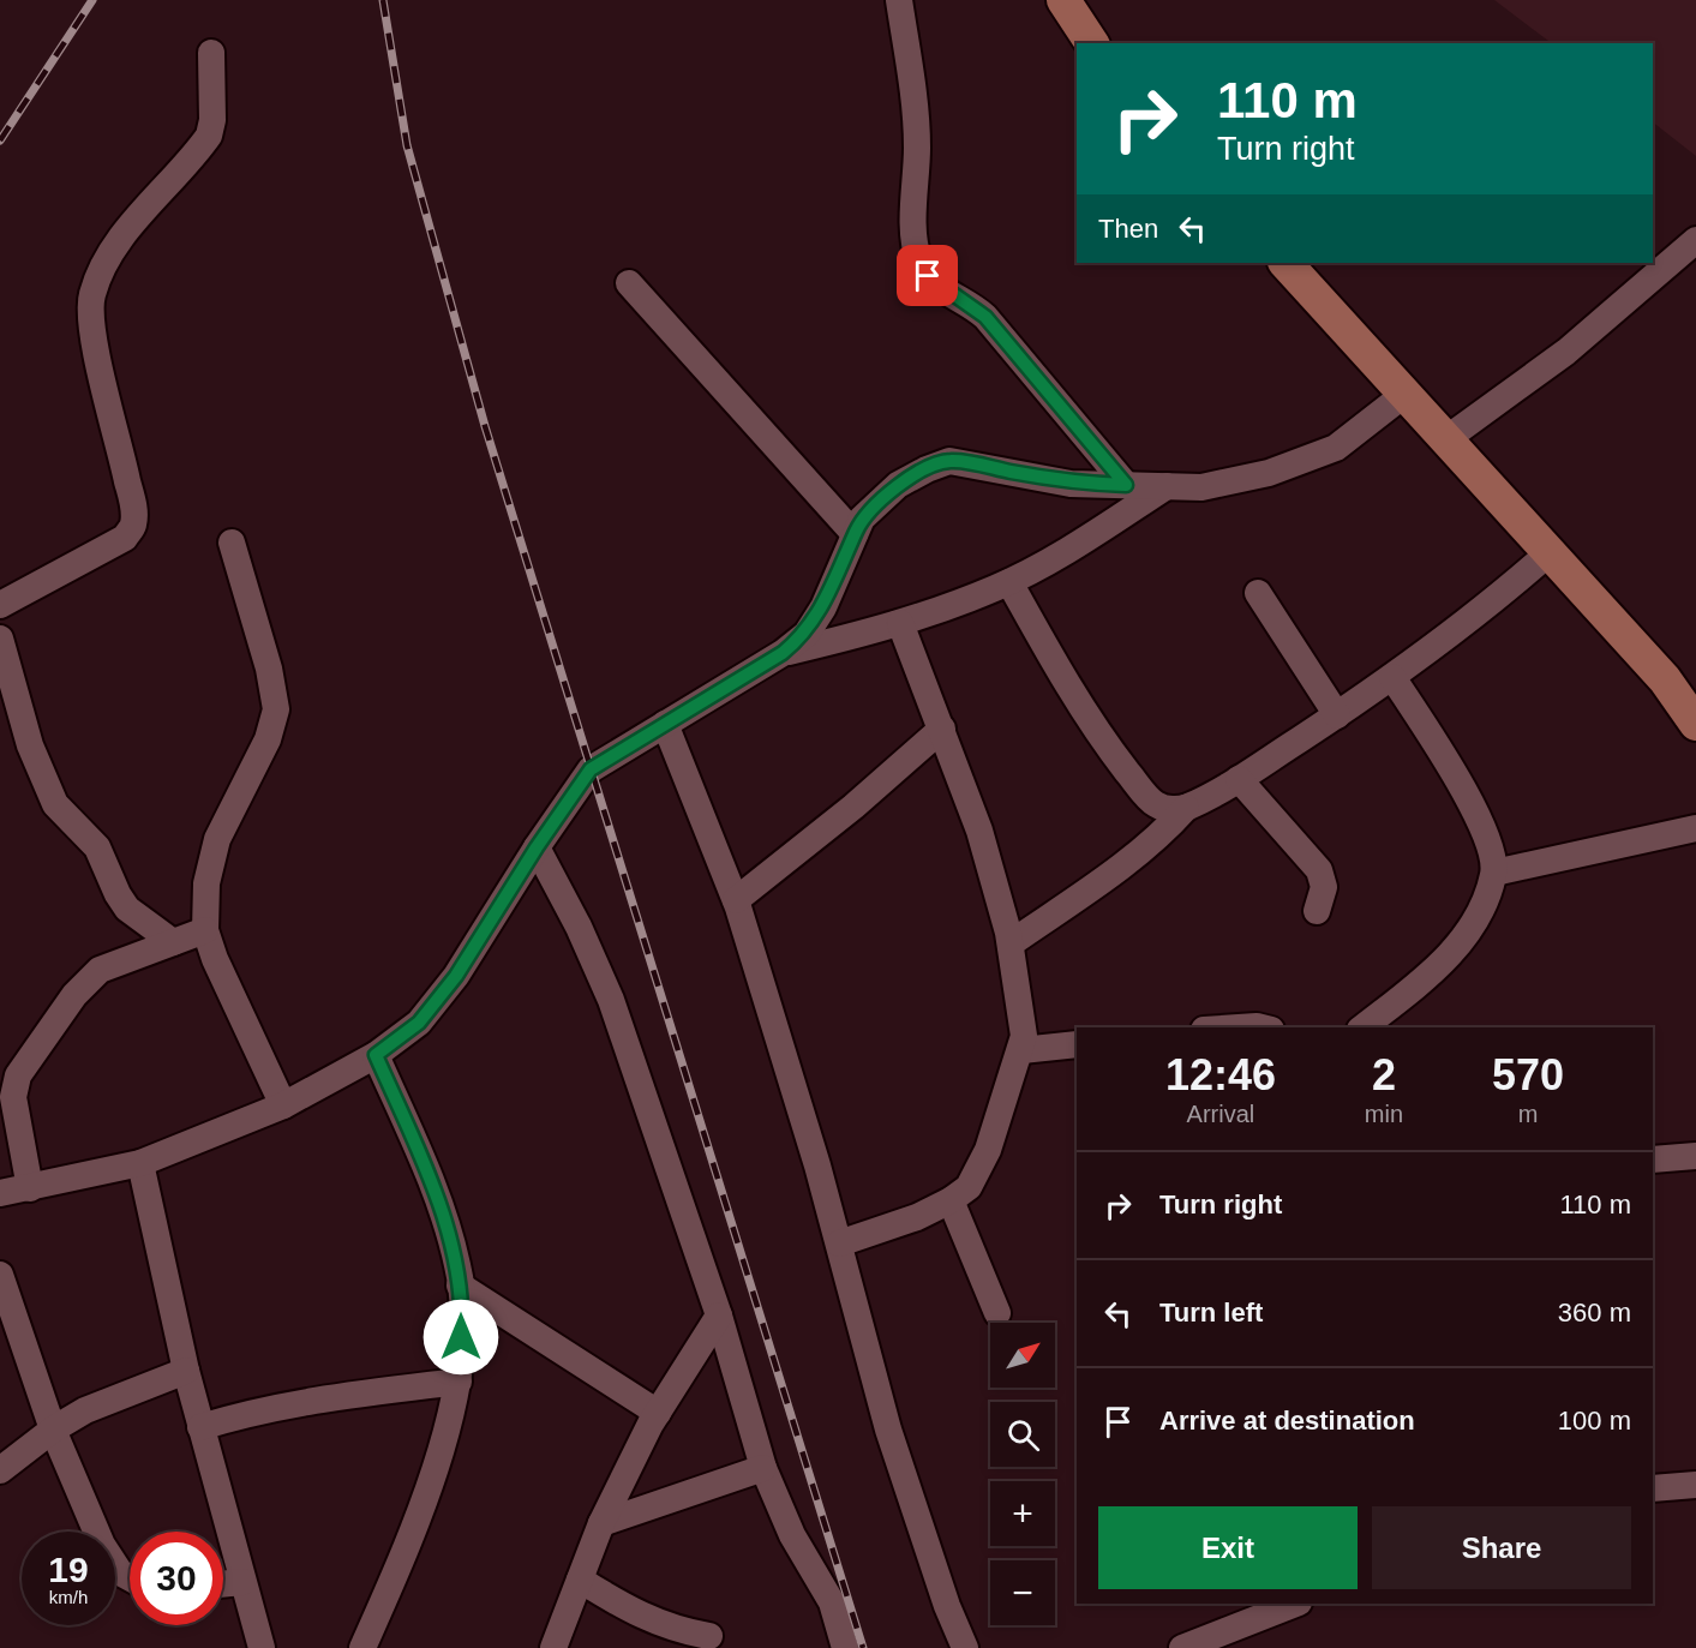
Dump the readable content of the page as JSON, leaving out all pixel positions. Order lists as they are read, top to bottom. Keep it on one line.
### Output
{"north":"top right","page":{"turn":["110 m","Turn right"],"then":"Then","eta":["12:46","Arrival","2","min","570","m"],"list":[{"name":"Turn right","value":"110 m"},{"name":"Turn left","value":"360 m"},{"name":"Arrive at destination","value":"100 m"}],"map_buttons":["+","−"],"buttons":["Exit","Share"],"speed":"19 km/h","limit":"30"}}
